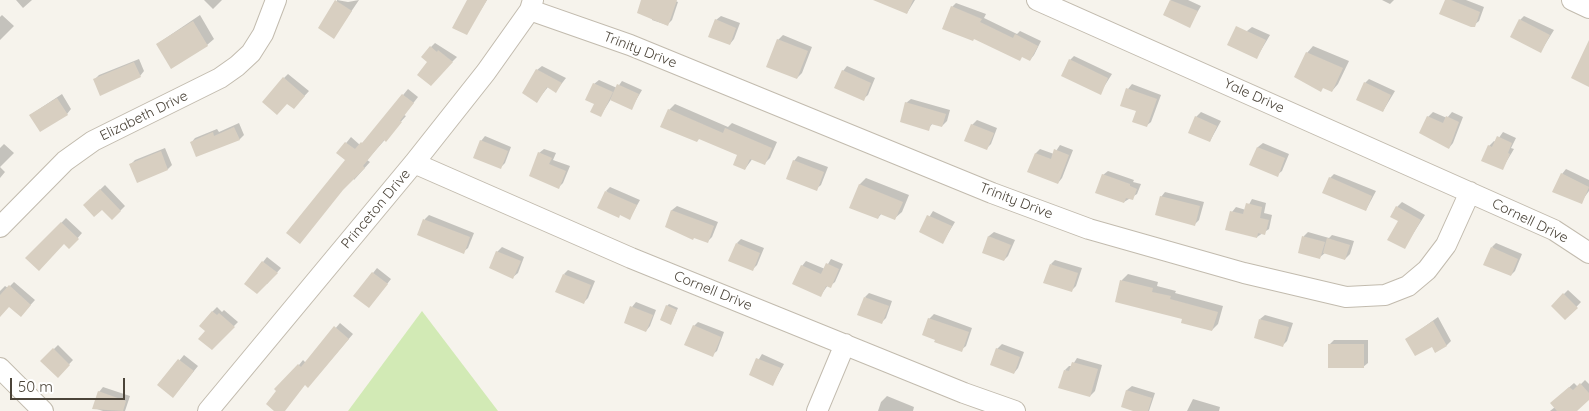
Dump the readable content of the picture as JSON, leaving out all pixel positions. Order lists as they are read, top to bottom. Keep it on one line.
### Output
{"streets":{"street":["Trinity Drive","Yale Drive","Elizabeth Drive","Princeton Drive","Cornell Drive"]},"crossings":[["Trinity Drive","Yale Drive"],["Trinity Drive","Princeton Drive"],["Trinity Drive","Cornell Drive"],["Yale Drive","Cornell Drive"],["Princeton Drive","Cornell Drive"]],"scale_bar":"50 m"}
